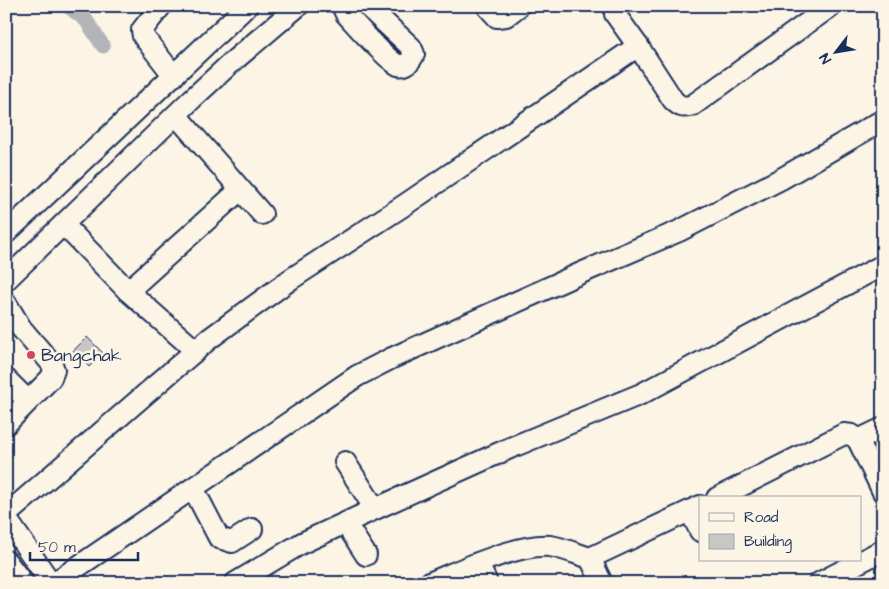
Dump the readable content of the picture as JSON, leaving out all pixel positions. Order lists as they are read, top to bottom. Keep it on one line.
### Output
{"places":["Bangchak"],"legend":["Road","Building"],"scale_bar":"50 m","north":"bottom left"}
